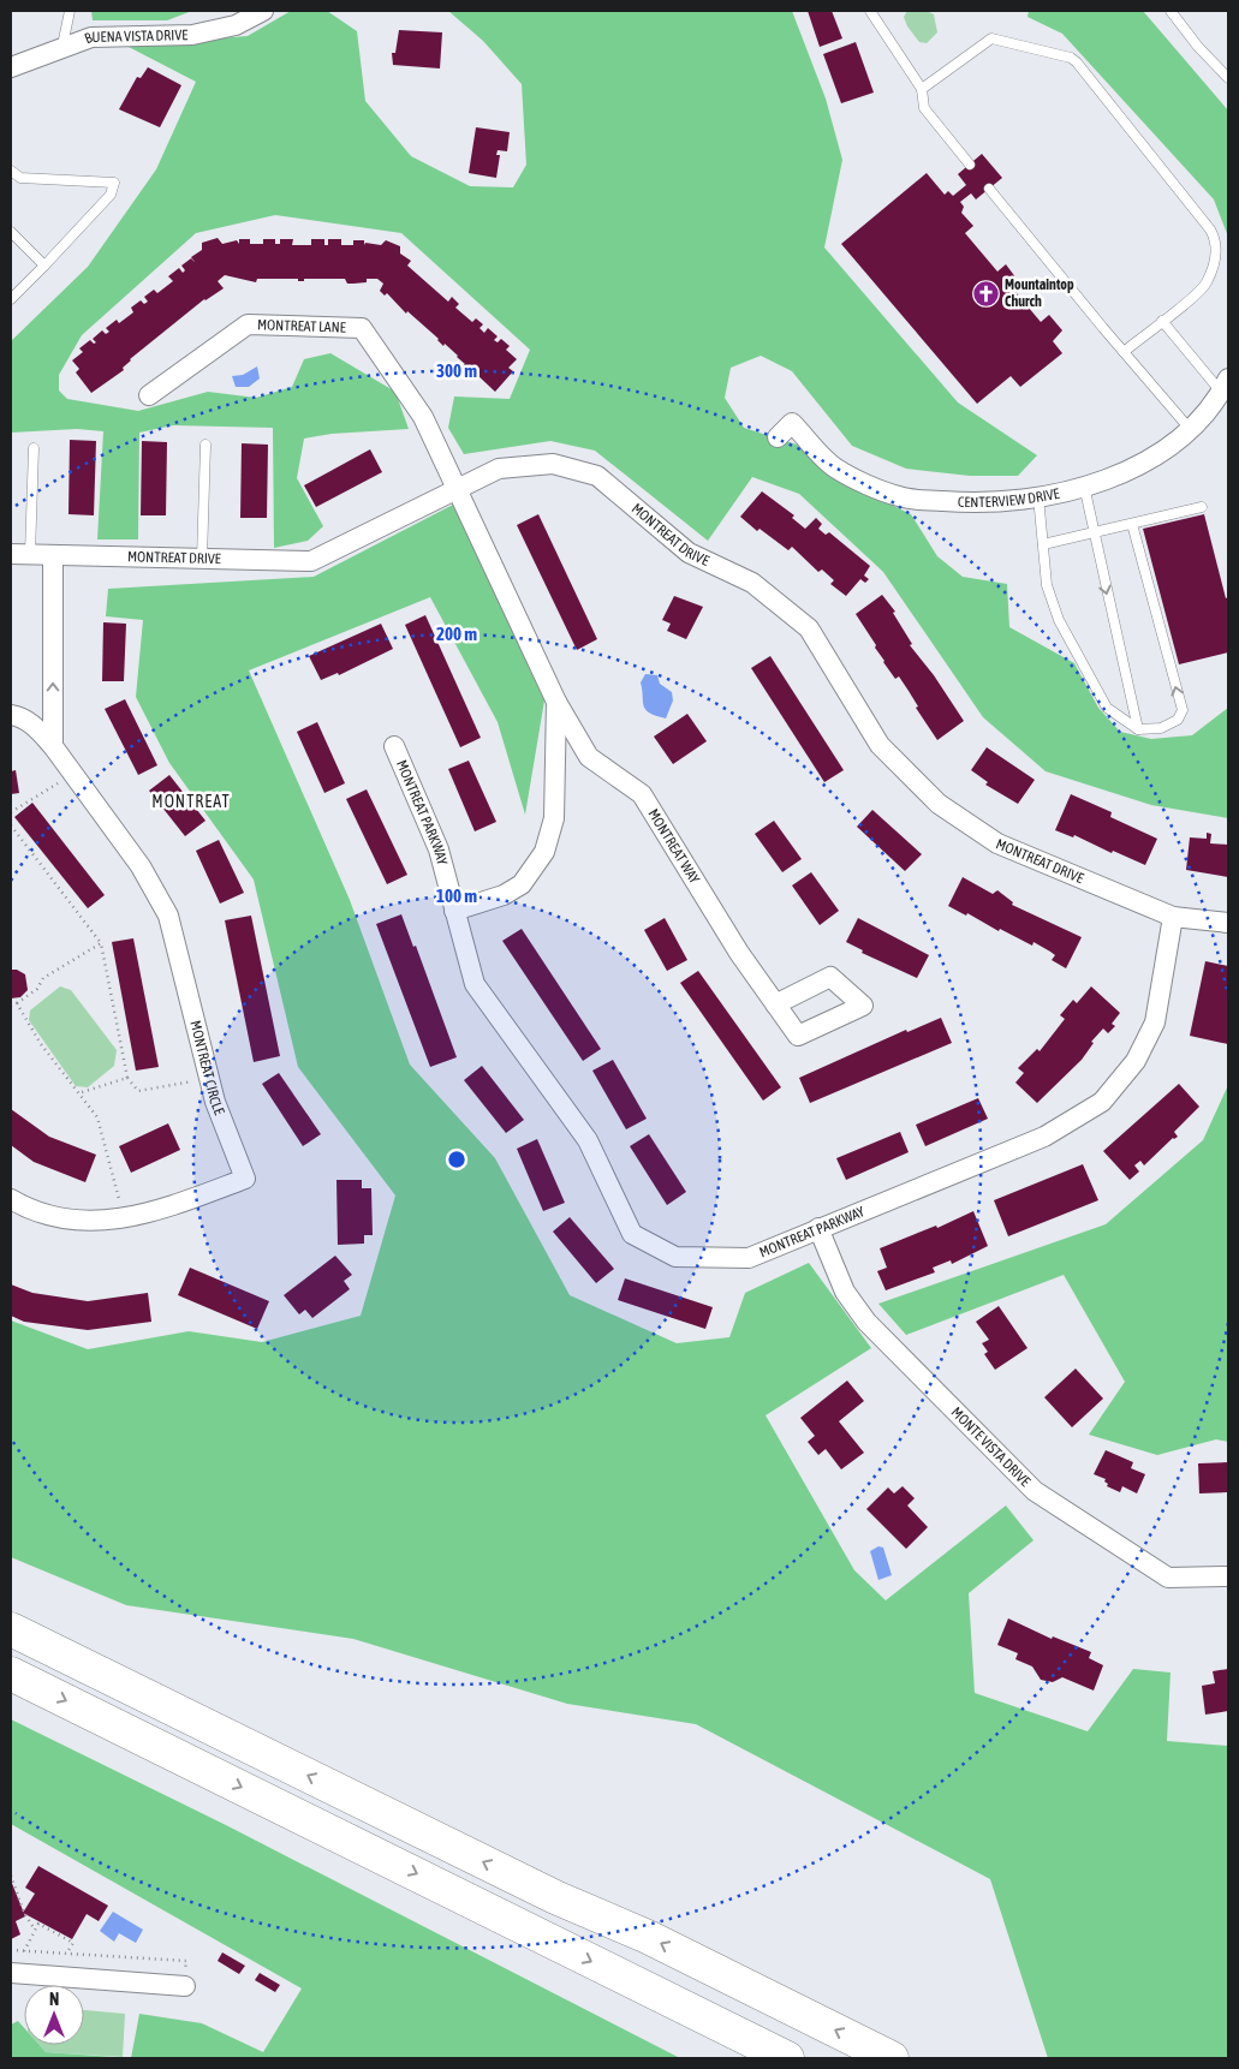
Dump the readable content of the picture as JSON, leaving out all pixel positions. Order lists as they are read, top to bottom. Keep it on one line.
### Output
{"streets":{"street":["BUENA VISTA DRIVE","MONTREAT LANE","CENTERVIEW DRIVE","MONTREAT DRIVE","MONTREAT PARKWAY","MONTREAT WAY","MONTREAT CIRCLE","MONTE VISTA DRIVE"]},"crossings":[["MONTREAT LANE","MONTREAT DRIVE"],["MONTREAT LANE","MONTREAT WAY"],["MONTREAT DRIVE","MONTREAT PARKWAY"],["MONTREAT DRIVE","MONTREAT WAY"],["MONTREAT PARKWAY","MONTREAT WAY"],["MONTREAT PARKWAY","MONTE VISTA DRIVE"]],"districts":["MONTREAT"],"places":{"church":["Mountaintop Church"]},"north":"top","rings":["300 m","200 m","100 m"]}
